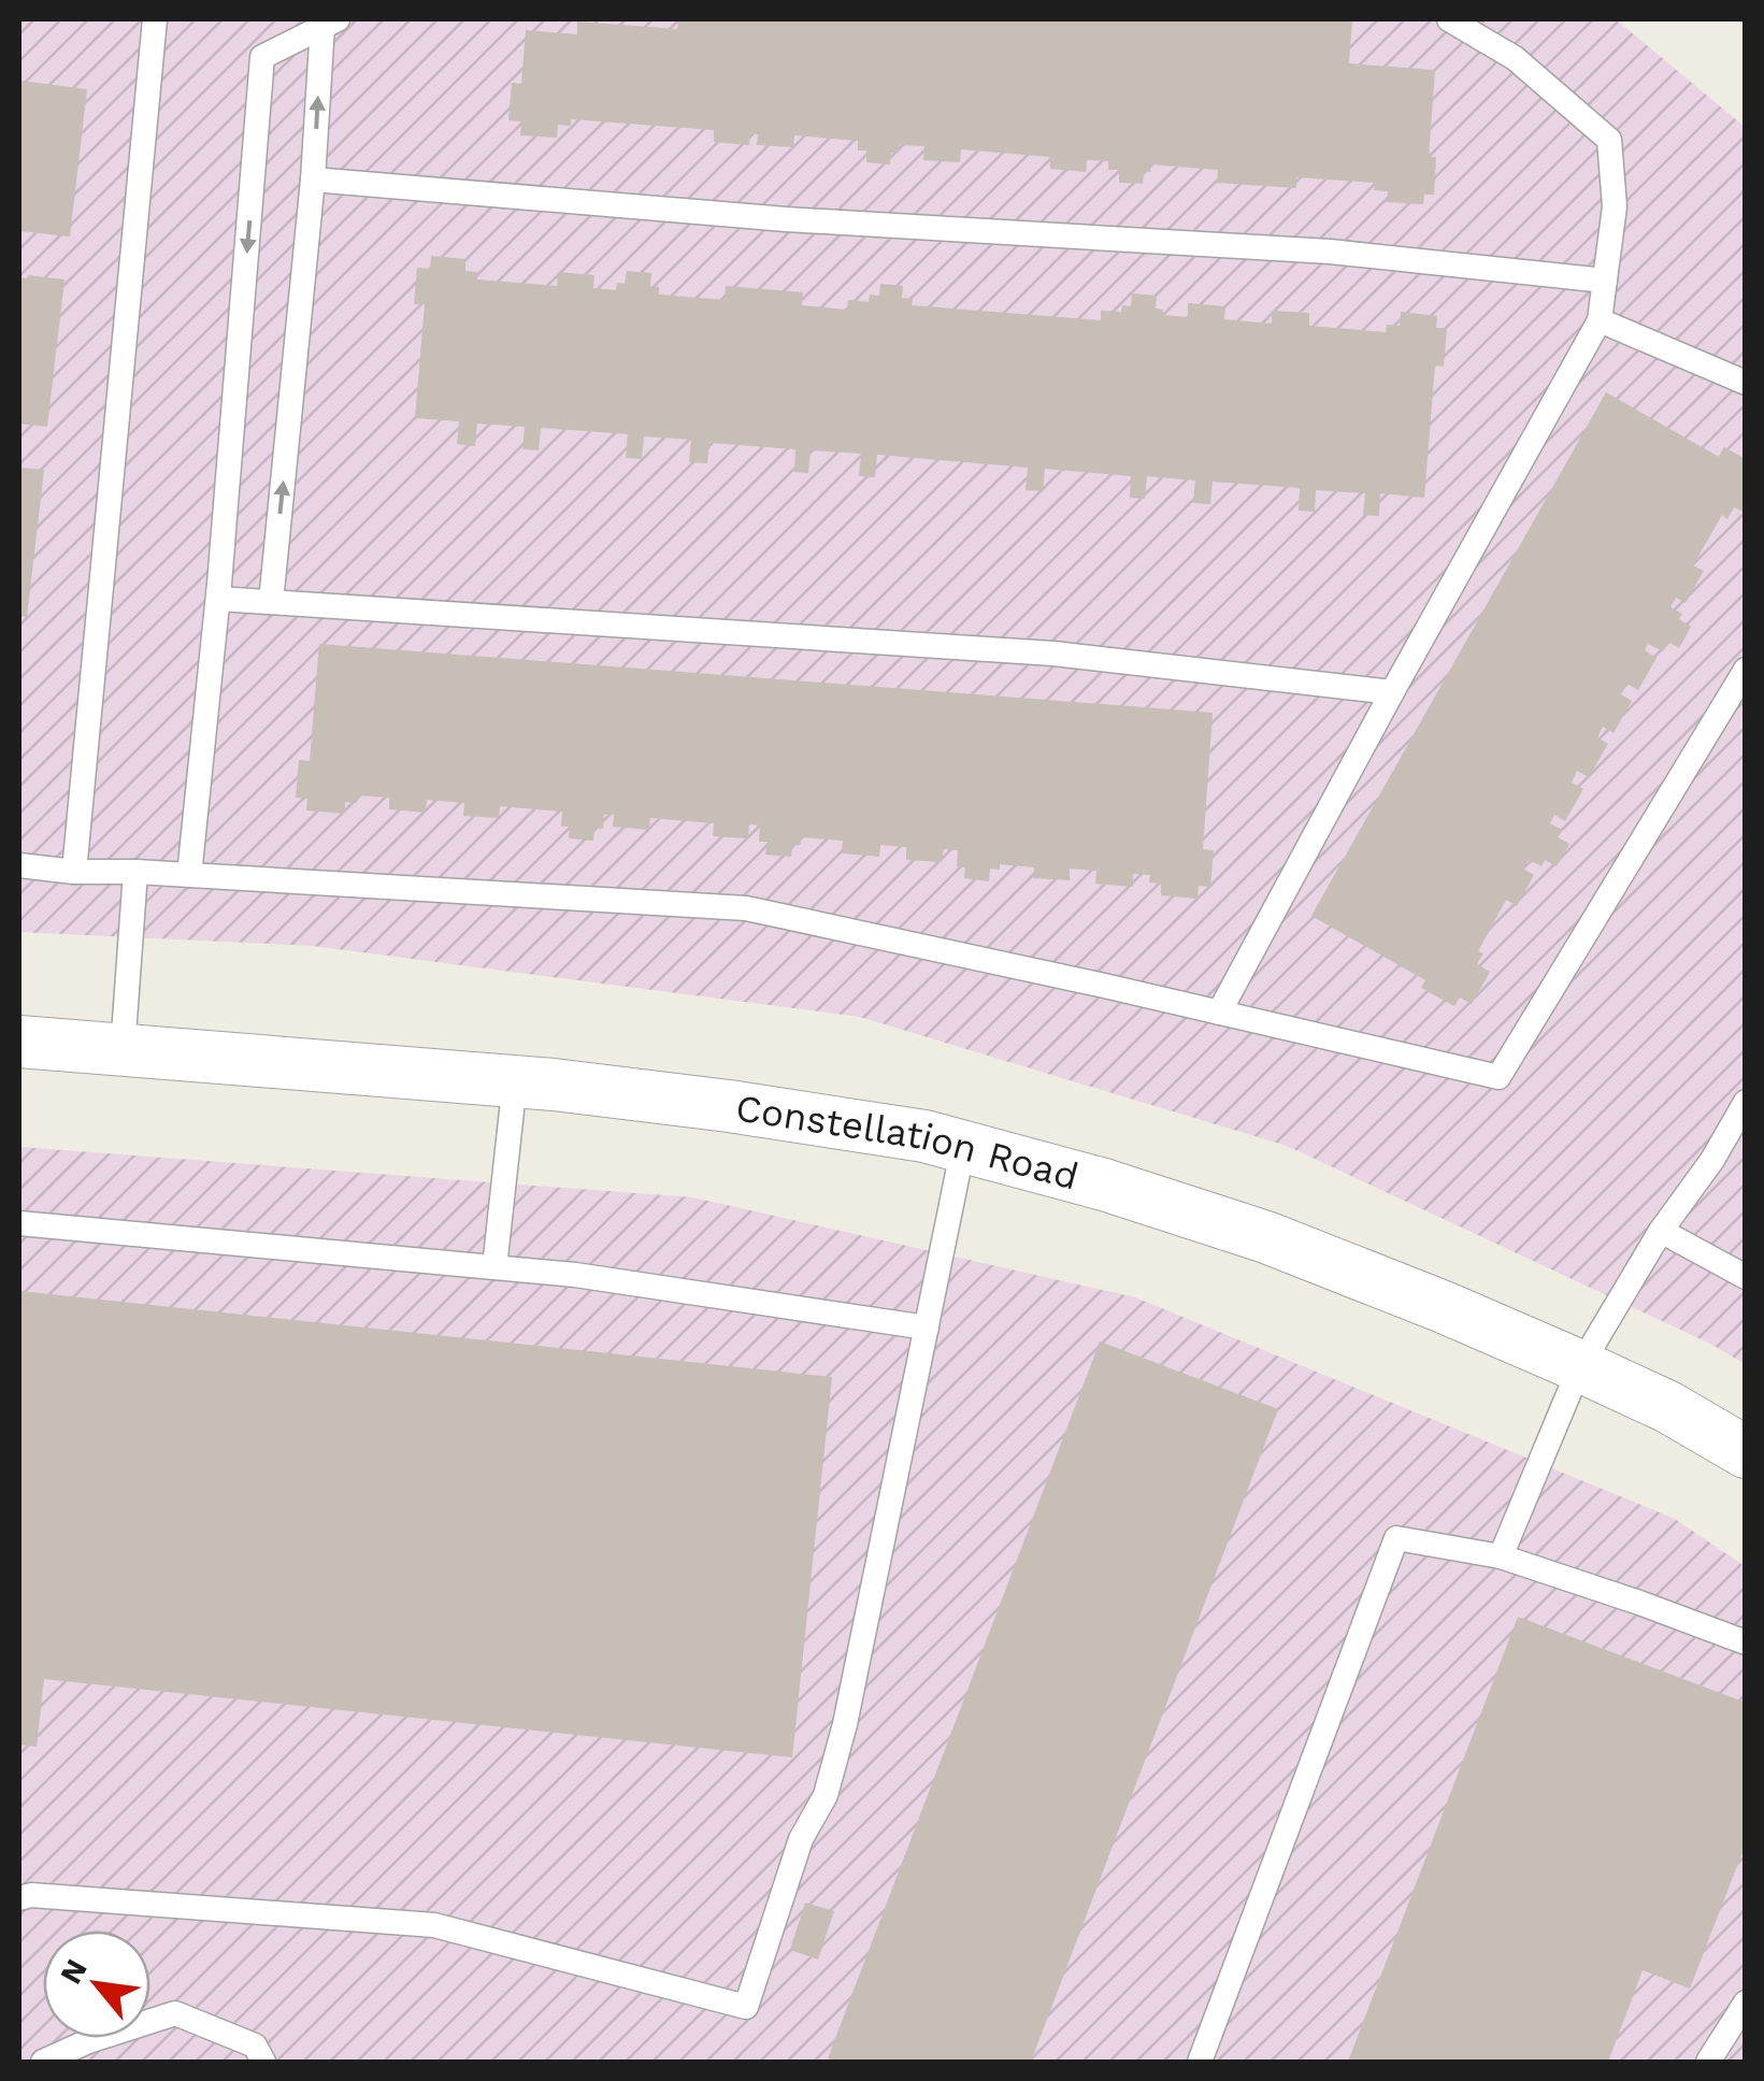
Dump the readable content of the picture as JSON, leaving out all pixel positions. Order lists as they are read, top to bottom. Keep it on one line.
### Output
{"streets":{"street":["Constellation Road"]},"north":"top left"}
